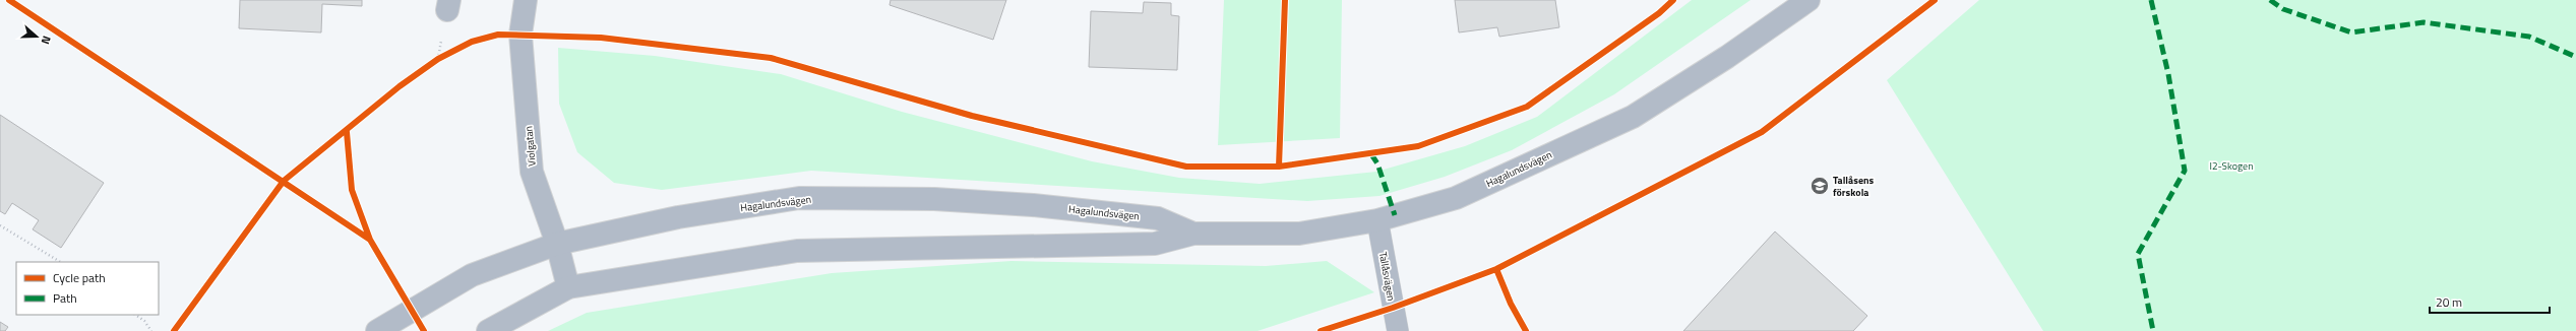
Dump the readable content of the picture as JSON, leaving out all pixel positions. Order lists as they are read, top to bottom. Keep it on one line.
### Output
{"streets":{"street":["Violgatan","Hagalundsvägen"],"lane":["Tallåsvägen"]},"crossings":[["Violgatan","Hagalundsvägen"],["Hagalundsvägen","Tallåsvägen"]],"parks":["I2-Skogen"],"places":{"school or university":["Tallåsens förskola"]},"legend":["Cycle path","Path"],"scale_bar":"20 m","north":"right"}
